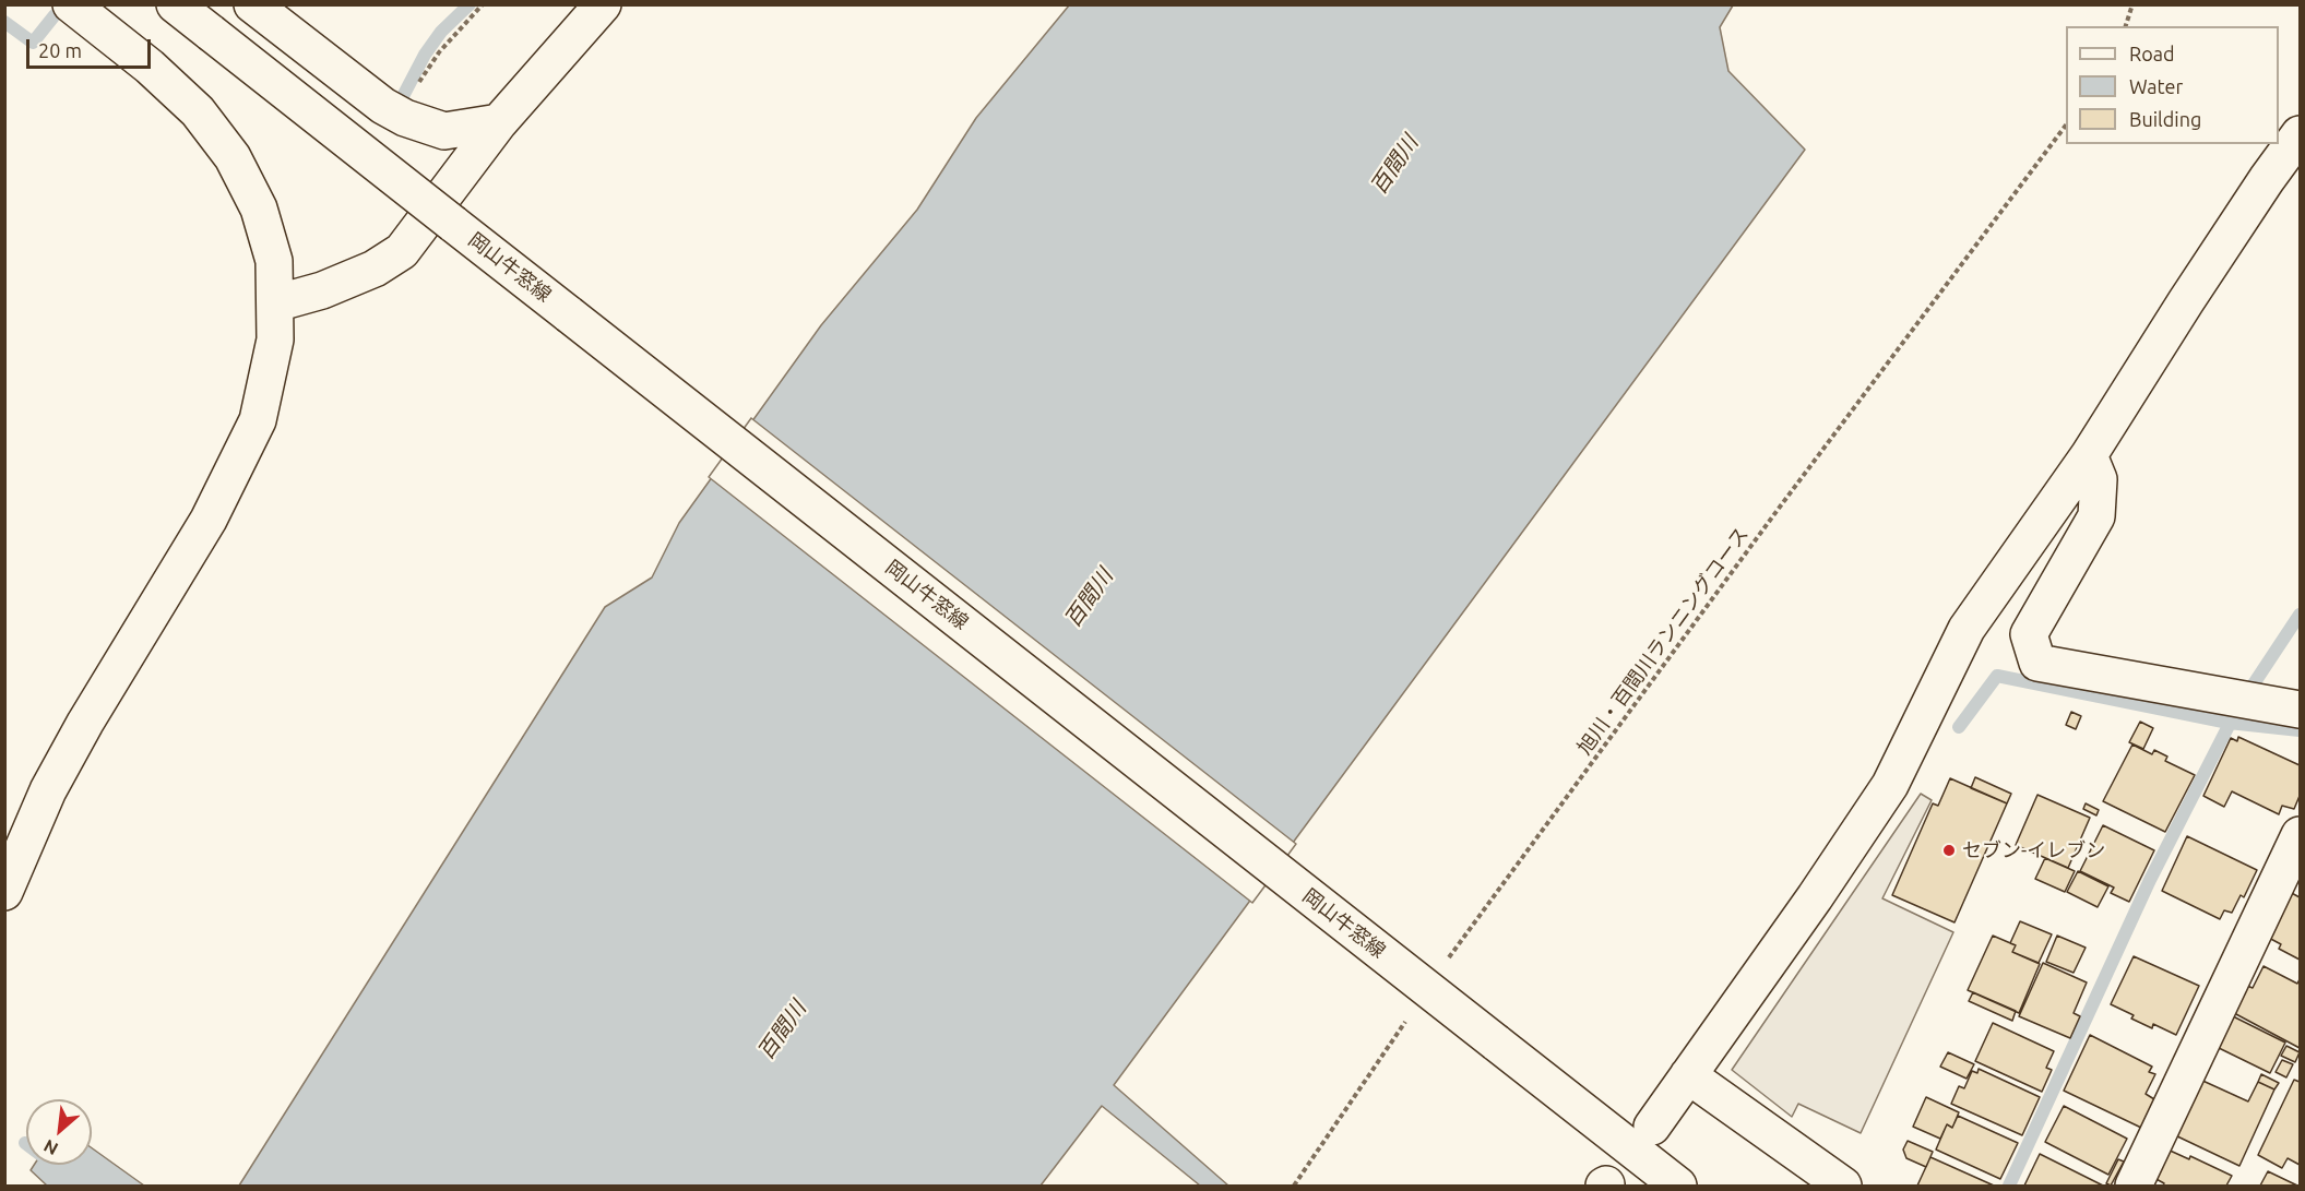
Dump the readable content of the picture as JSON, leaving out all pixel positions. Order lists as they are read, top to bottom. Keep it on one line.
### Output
{"streets":{"street":["岡山牛窓線"],"path":["旭川・百間川ランニングコース"]},"water":["百間川"],"places":["セブン-イレブン"],"legend":["Road","Water","Building"],"scale_bar":"20 m","north":"bottom left"}
